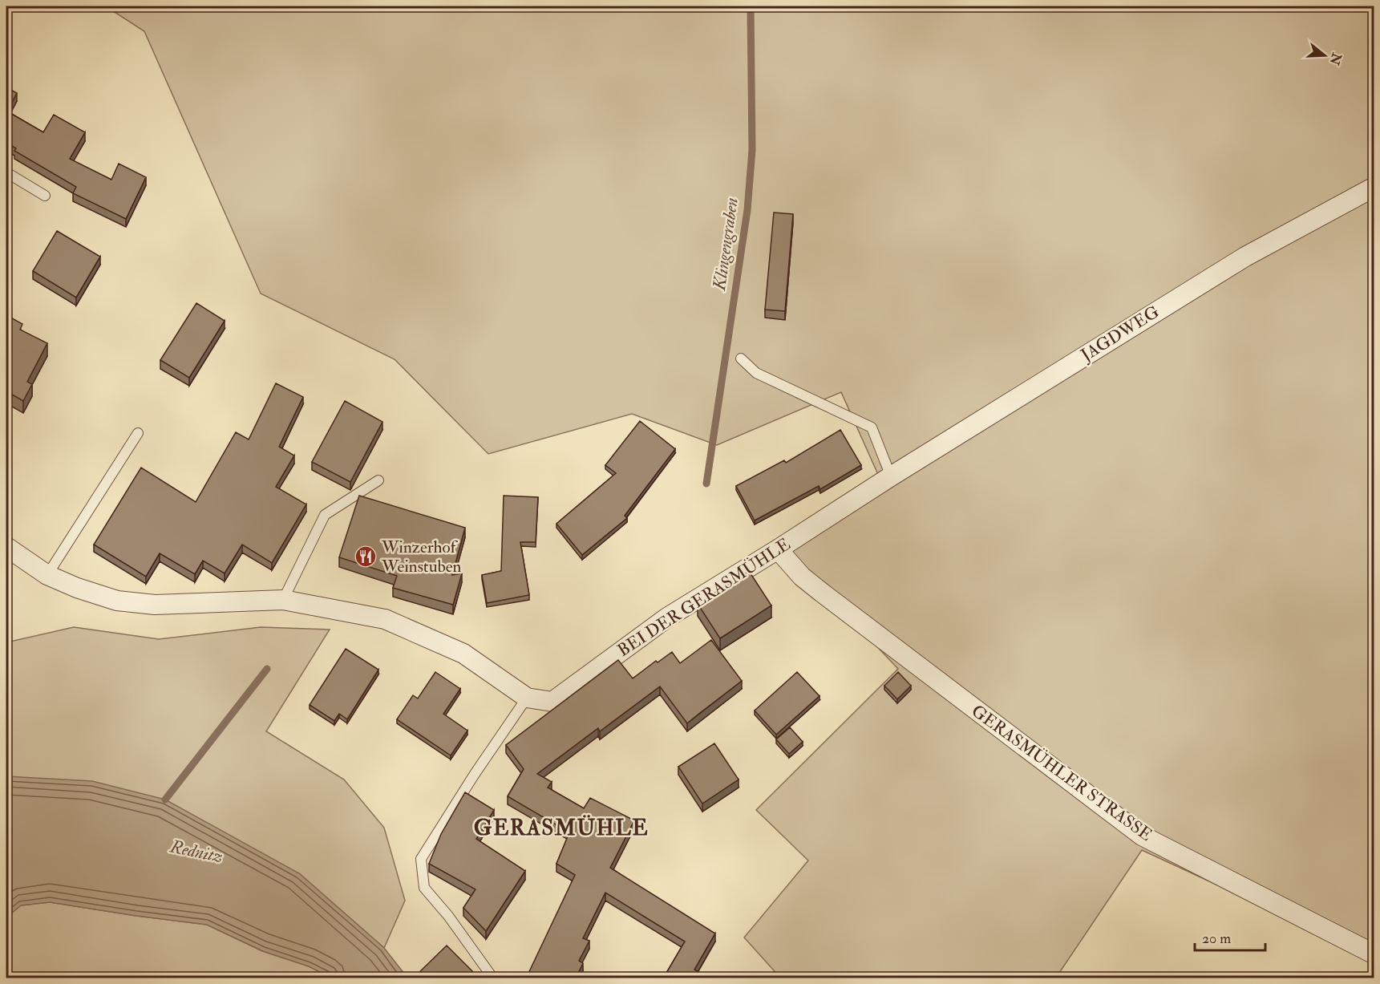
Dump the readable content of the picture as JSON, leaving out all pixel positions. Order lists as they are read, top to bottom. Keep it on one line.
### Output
{"streets":{"street":["JAGDWEG","BEI DER GERASMÜHLE","GERASMÜHLER STRASSE"]},"crossings":[["JAGDWEG","BEI DER GERASMÜHLE"],["BEI DER GERASMÜHLE","GERASMÜHLER STRASSE"]],"districts":["GERASMÜHLE"],"water":["Klingengraben","Rednitz"],"places":{"restaurant":["Winzerhof Weinstuben"]},"scale_bar":"20 m","north":"right"}
